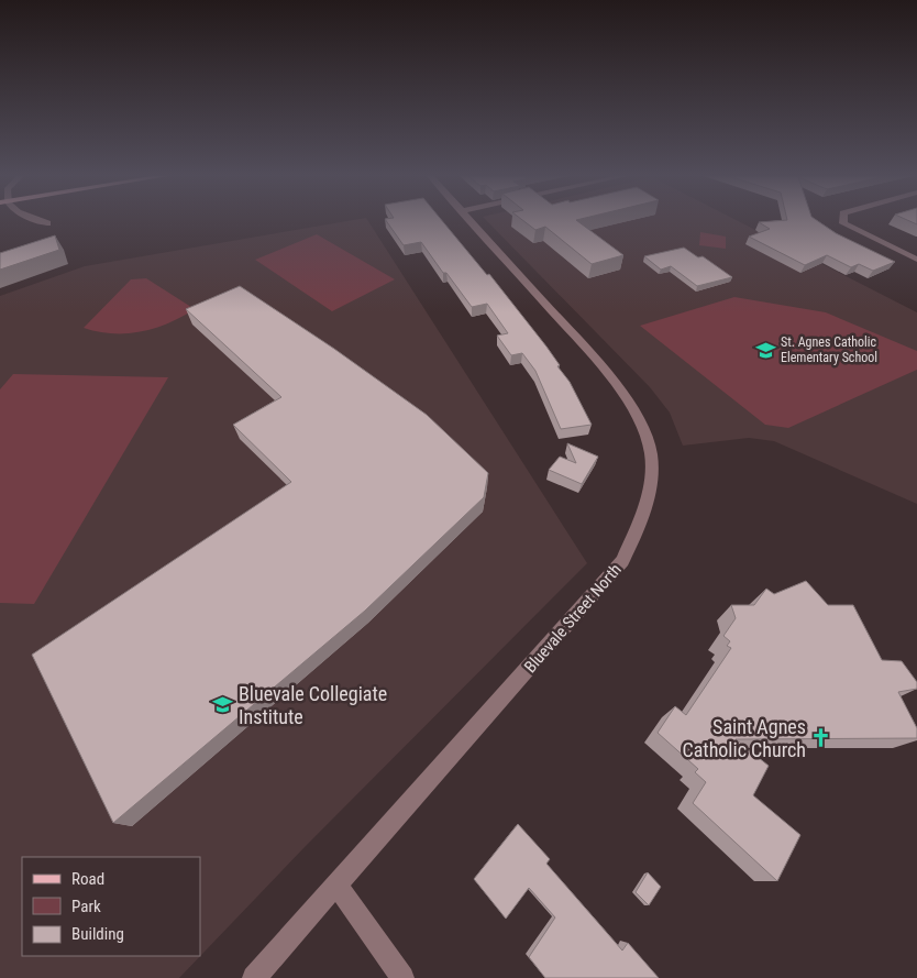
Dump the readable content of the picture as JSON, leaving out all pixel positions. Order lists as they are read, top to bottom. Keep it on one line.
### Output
{"streets":{"street":["Bluevale Street North"]},"places":{"school or university":["St. Agnes Catholic Elementary School","Bluevale Collegiate Institute"],"church":["Saint Agnes Catholic Church"]},"legend":["Road","Park","Building"]}
